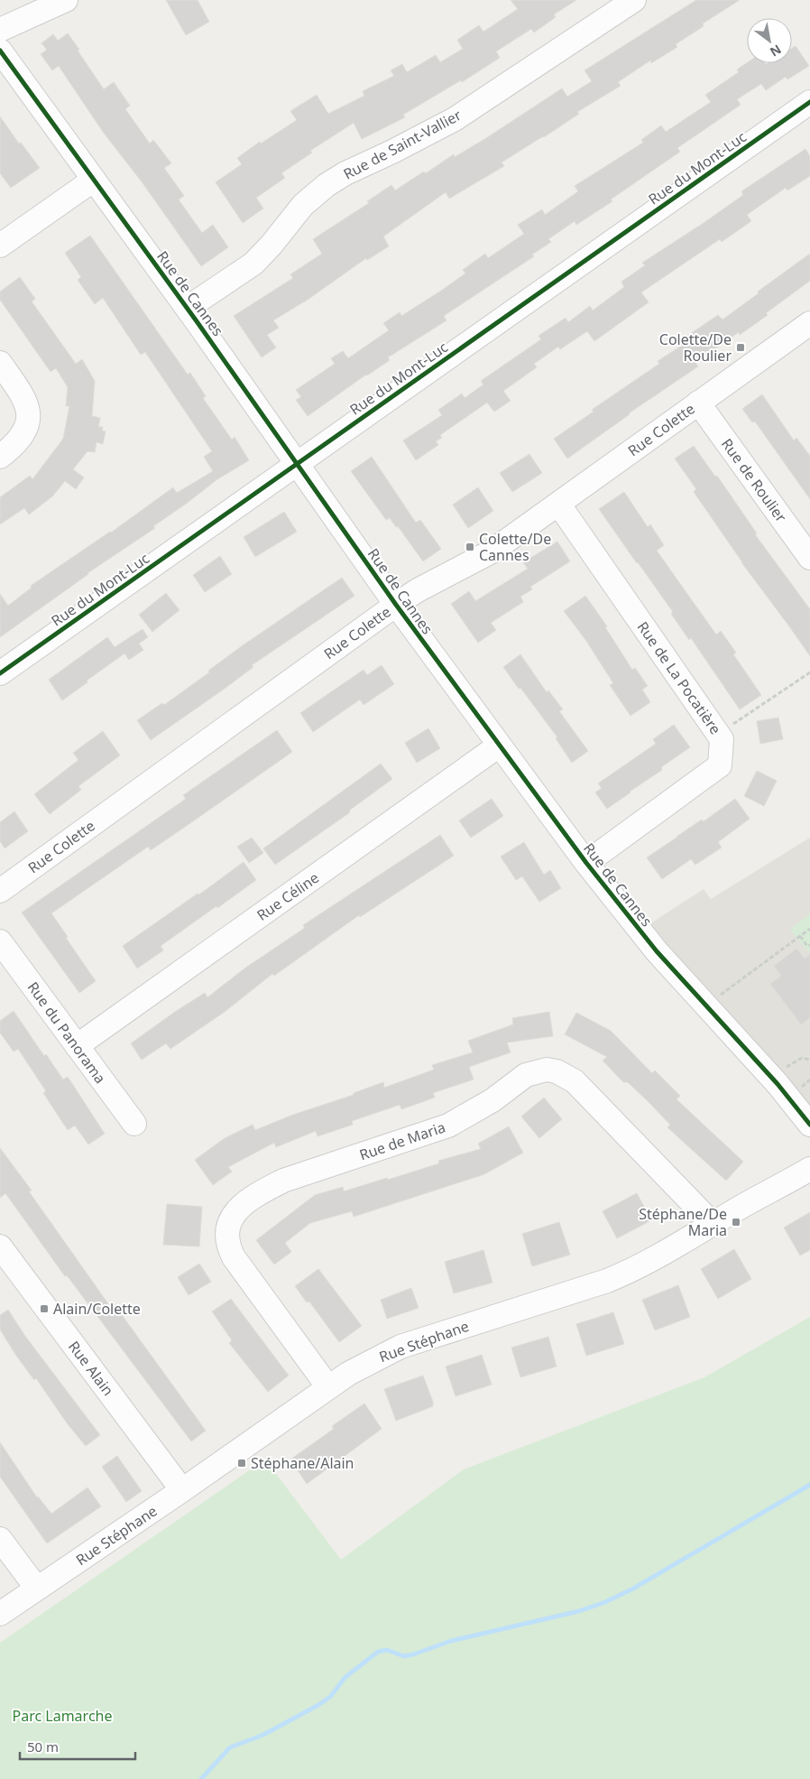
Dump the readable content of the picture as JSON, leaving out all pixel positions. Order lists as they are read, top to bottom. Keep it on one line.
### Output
{"streets":{"street":["Rue de Saint-Vallier","Rue du Mont-Luc","Rue de Cannes","Rue Colette","Rue de Roulier","Rue de La Pocatière","Rue Céline","Rue du Panorama","Rue de Maria","Rue Stéphane","Rue Alain"]},"crossings":[["Rue de Saint-Vallier","Rue de Cannes"],["Rue du Mont-Luc","Rue de Cannes"],["Rue de Cannes","Rue Colette"],["Rue de Cannes","Rue de La Pocatière"],["Rue de Cannes","Rue Céline"],["Rue Colette","Rue de Roulier"],["Rue Colette","Rue de La Pocatière"],["Rue Céline","Rue du Panorama"],["Rue de Maria","Rue Stéphane"],["Rue Stéphane","Rue Alain"]],"parks":["Parc Lamarche"],"places":{"transit":["Colette/De Roulier","Colette/De Cannes","Stéphane/De Maria","Alain/Colette","Stéphane/Alain"]},"scale_bar":"50 m","north":"bottom right"}
